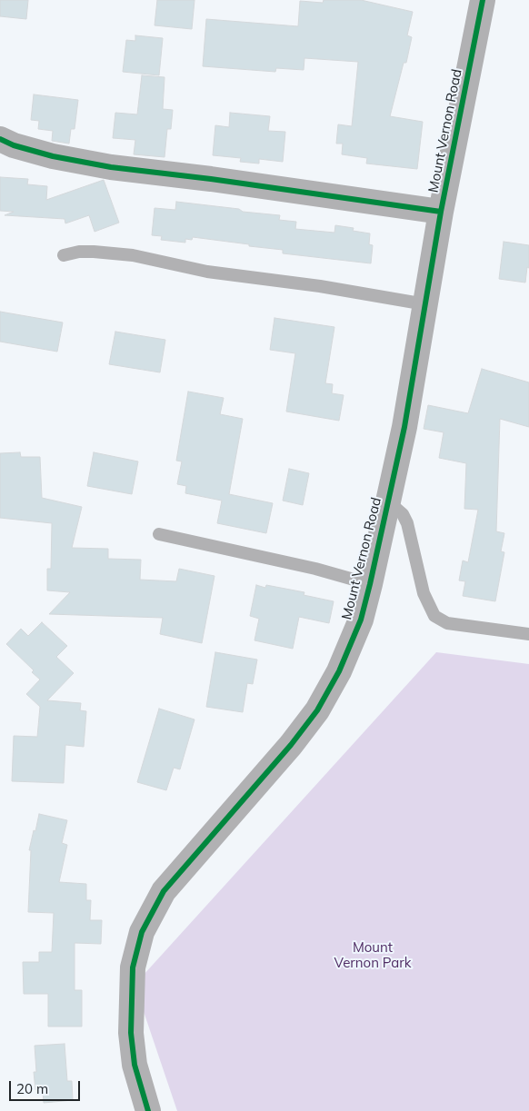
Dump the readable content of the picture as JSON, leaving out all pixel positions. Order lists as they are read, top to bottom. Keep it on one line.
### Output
{"streets":{"street":["Mount Vernon Road"]},"parks":["Mount Vernon Park"],"scale_bar":"20 m"}
